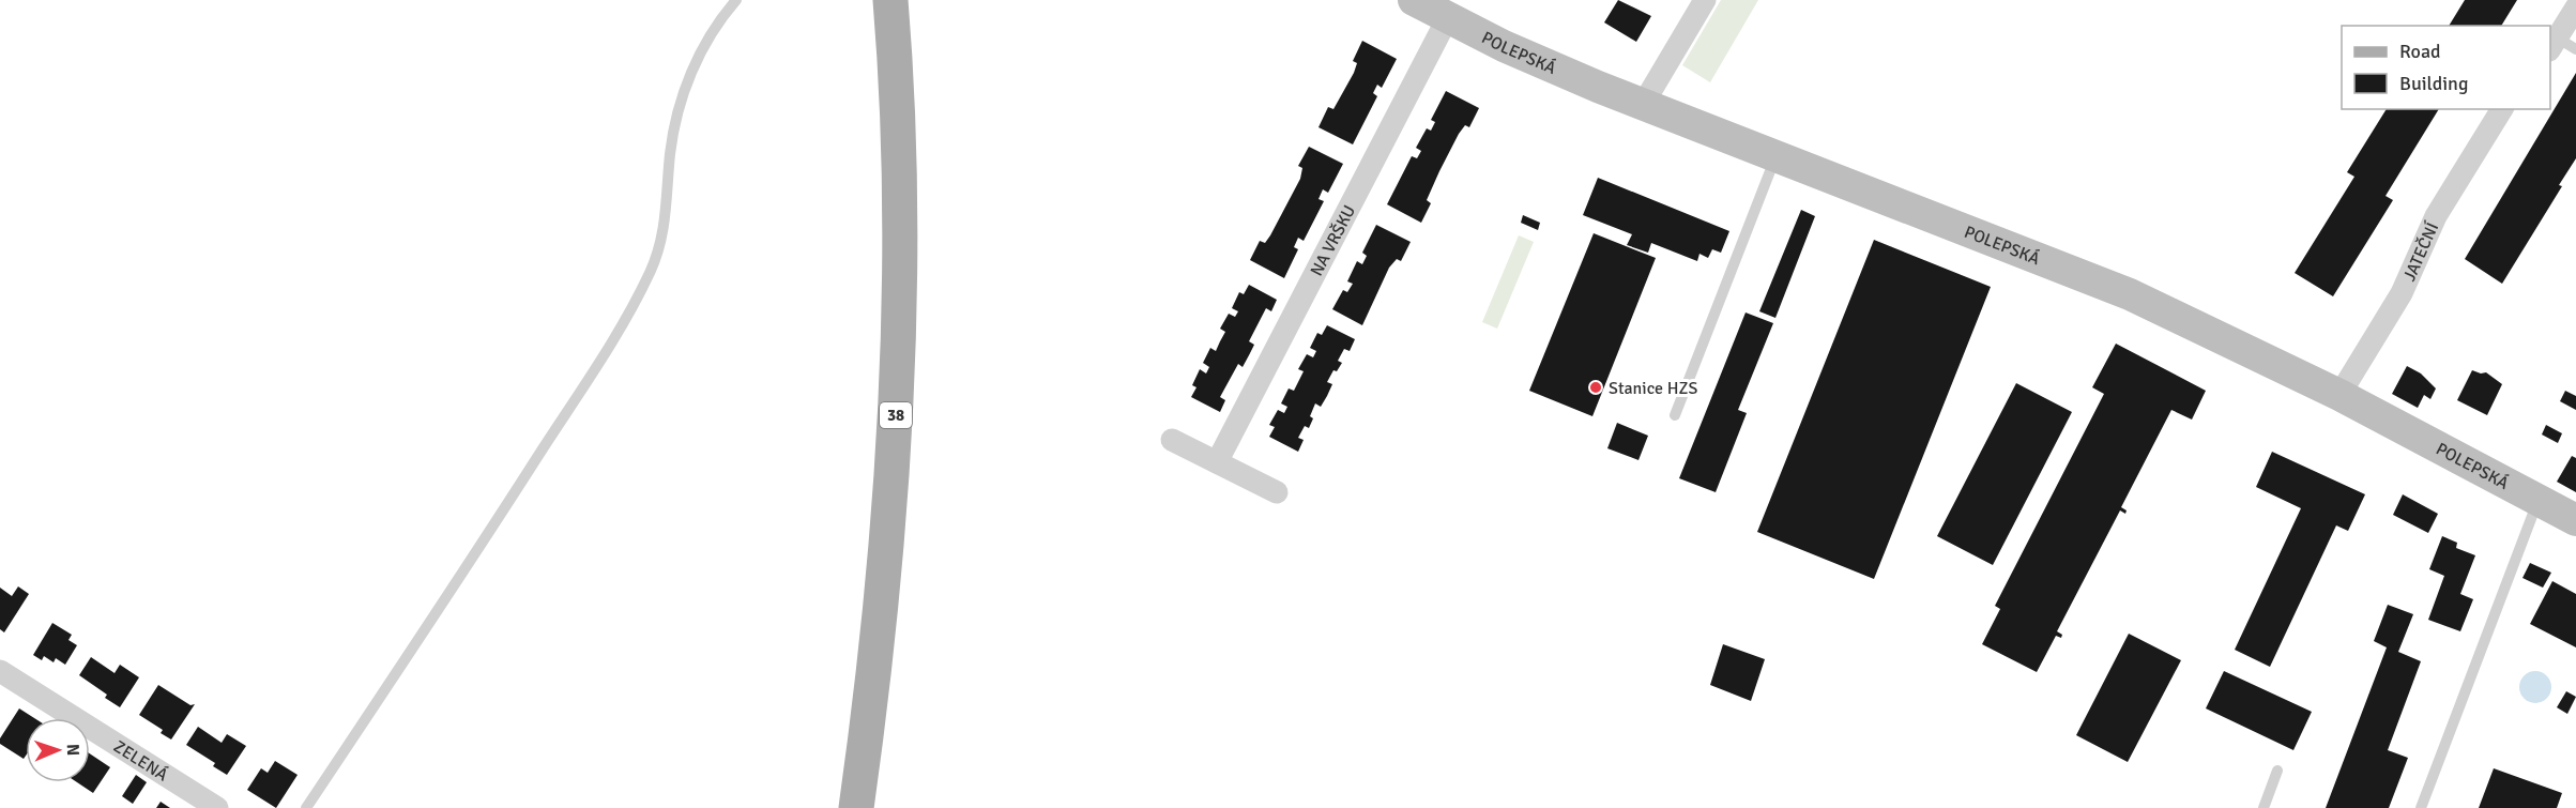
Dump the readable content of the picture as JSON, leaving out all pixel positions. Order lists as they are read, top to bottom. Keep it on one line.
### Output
{"streets":{"main road":["POLEPSKÁ","38"],"street":["NA VRŠKU","JATEČNÍ","ZELENÁ"]},"crossings":[["POLEPSKÁ","NA VRŠKU"],["POLEPSKÁ","JATEČNÍ"]],"places":["Stanice HZS"],"legend":["Road","Building"],"north":"right"}
